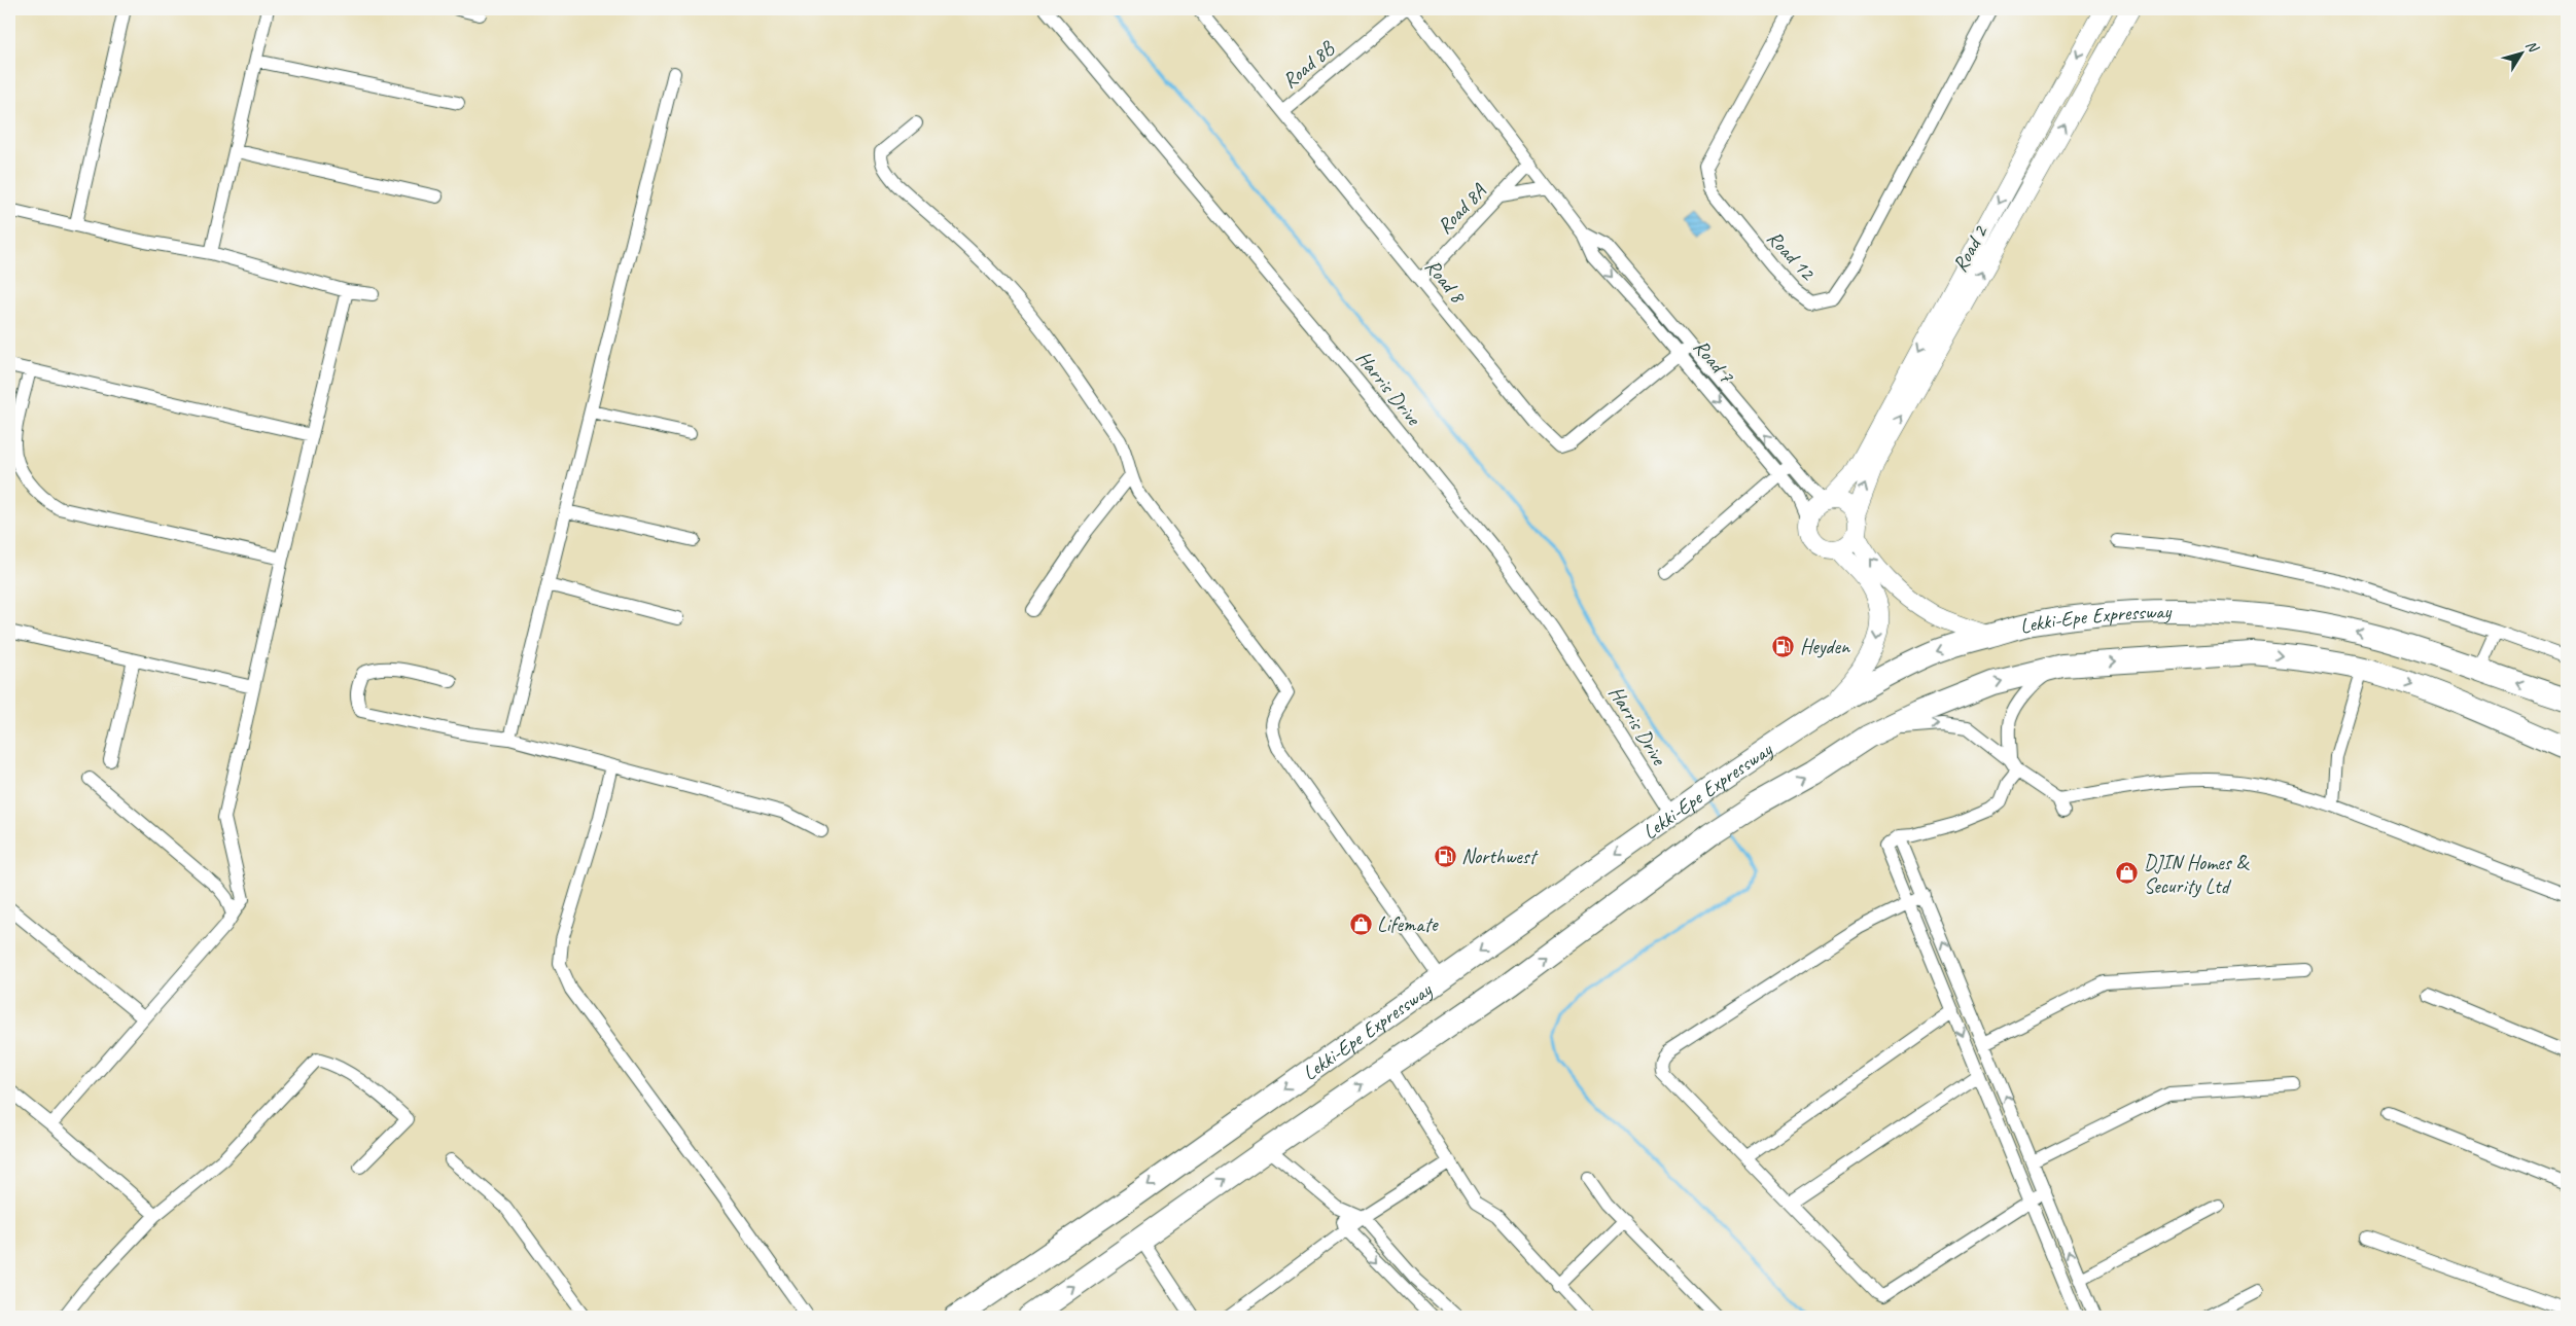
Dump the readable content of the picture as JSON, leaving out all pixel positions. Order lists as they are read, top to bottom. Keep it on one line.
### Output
{"streets":{"highway":["Lekki-Epe Expressway"],"street":["Road 8B","Road 8A","Road 2","Road 12","Road 8","Road 7","Harris Drive"]},"crossings":[["Road 8B","Road 8"],["Road 8A","Road 8"],["Road 8A","Road 7"],["Road 2","Road 7"],["Road 8","Road 7"],["Harris Drive","Lekki-Epe Expressway"]],"places":{"fuel station":["Heyden","Northwest"],"shop":["DJIN Homes & Security Ltd","Lifemate"]},"north":"top right"}
